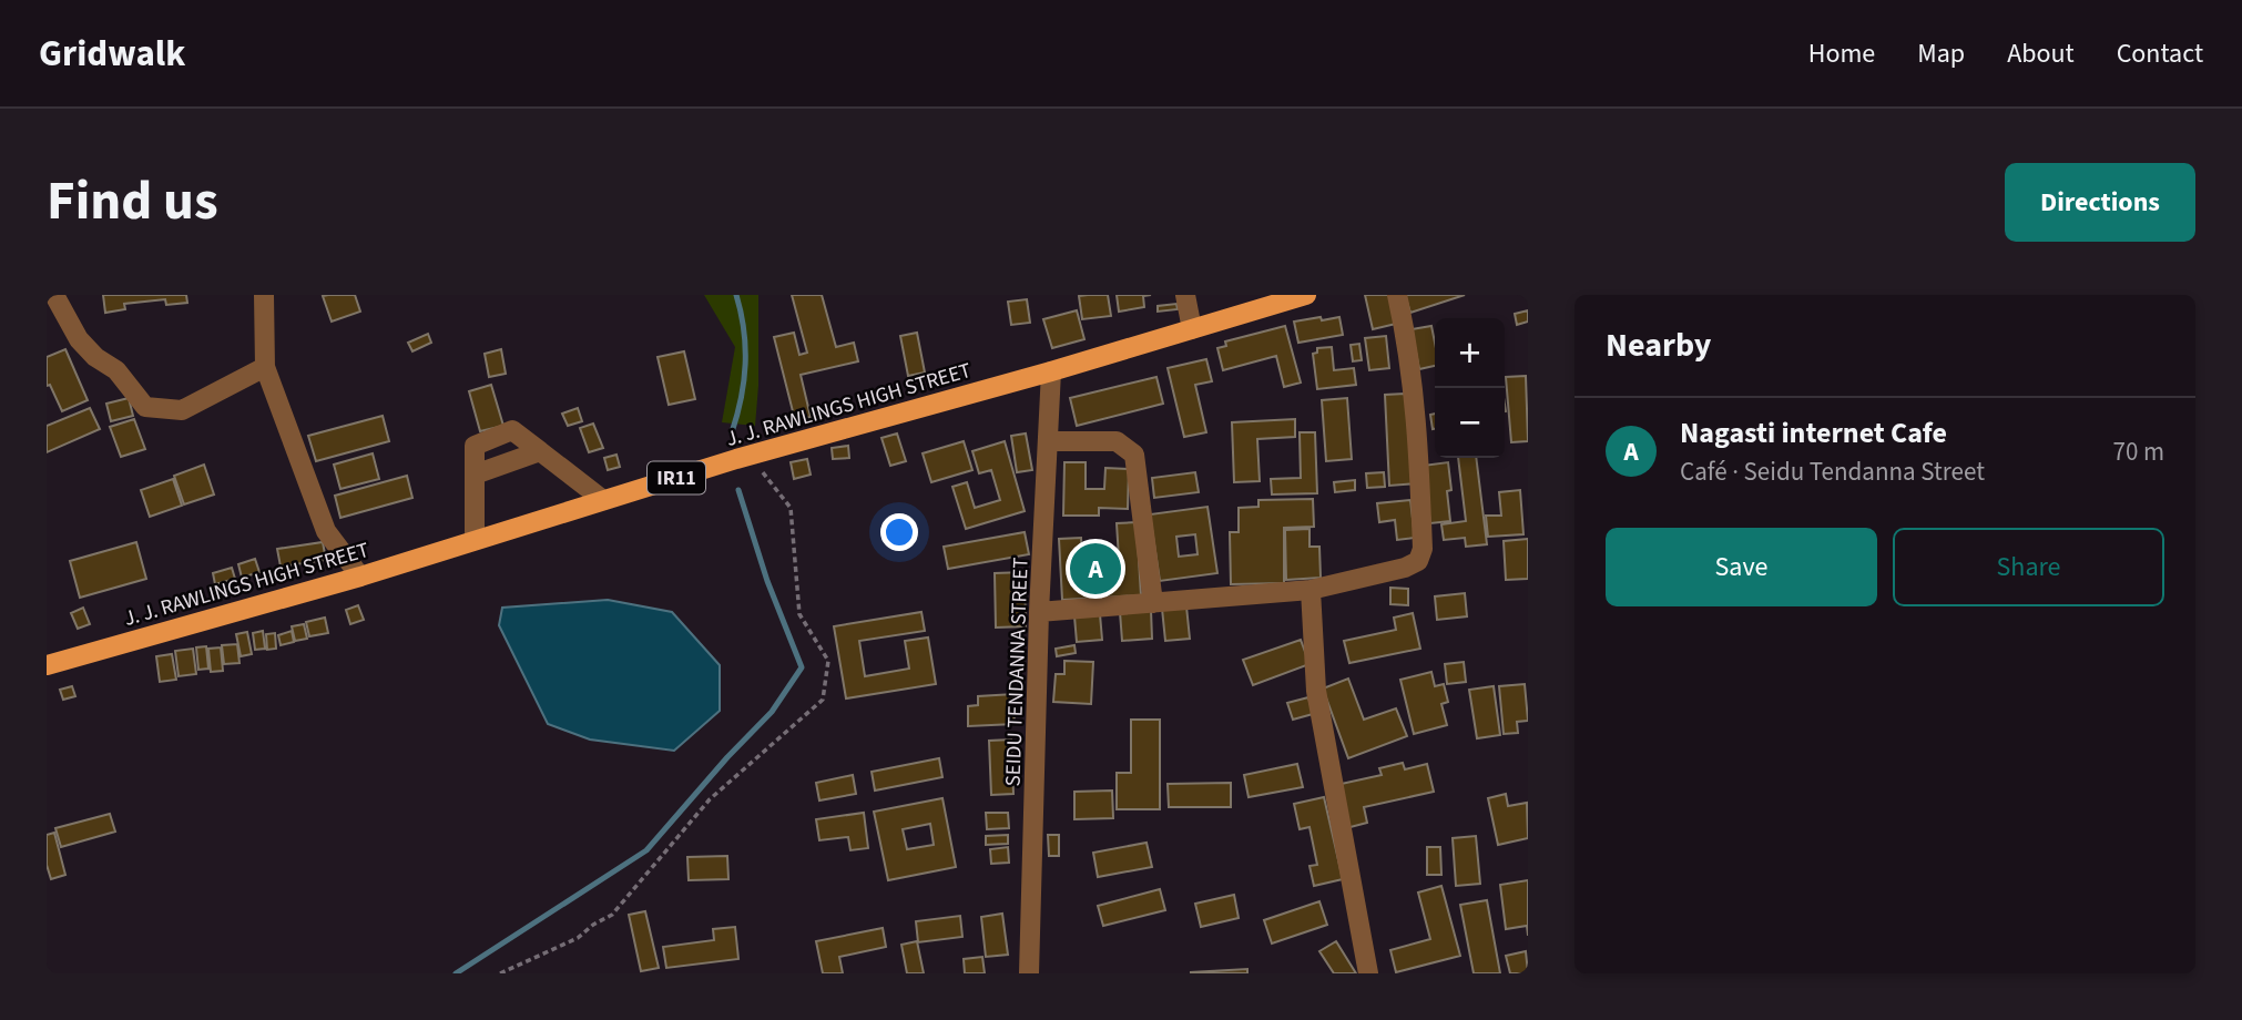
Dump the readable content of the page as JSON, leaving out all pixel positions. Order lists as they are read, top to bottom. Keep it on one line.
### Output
{"streets":{"main road":["J. J. RAWLINGS HIGH STREET","IR11"],"street":["SEIDU TENDANNA STREET"]},"crossings":[["J. J. RAWLINGS HIGH STREET","SEIDU TENDANNA STREET"]],"page":{"header":"Gridwalk","nav":["Home","Map","About","Contact"],"title":"Find us","buttons":["Directions",["Save","Share"]],"heading":"Nearby","map_buttons":["+","−"],"list":[{"mark":"A","name":"Nagasti internet Cafe","note":"Café · Seidu Tendanna Street","value":"70 m"}],"pins":"A"}}
